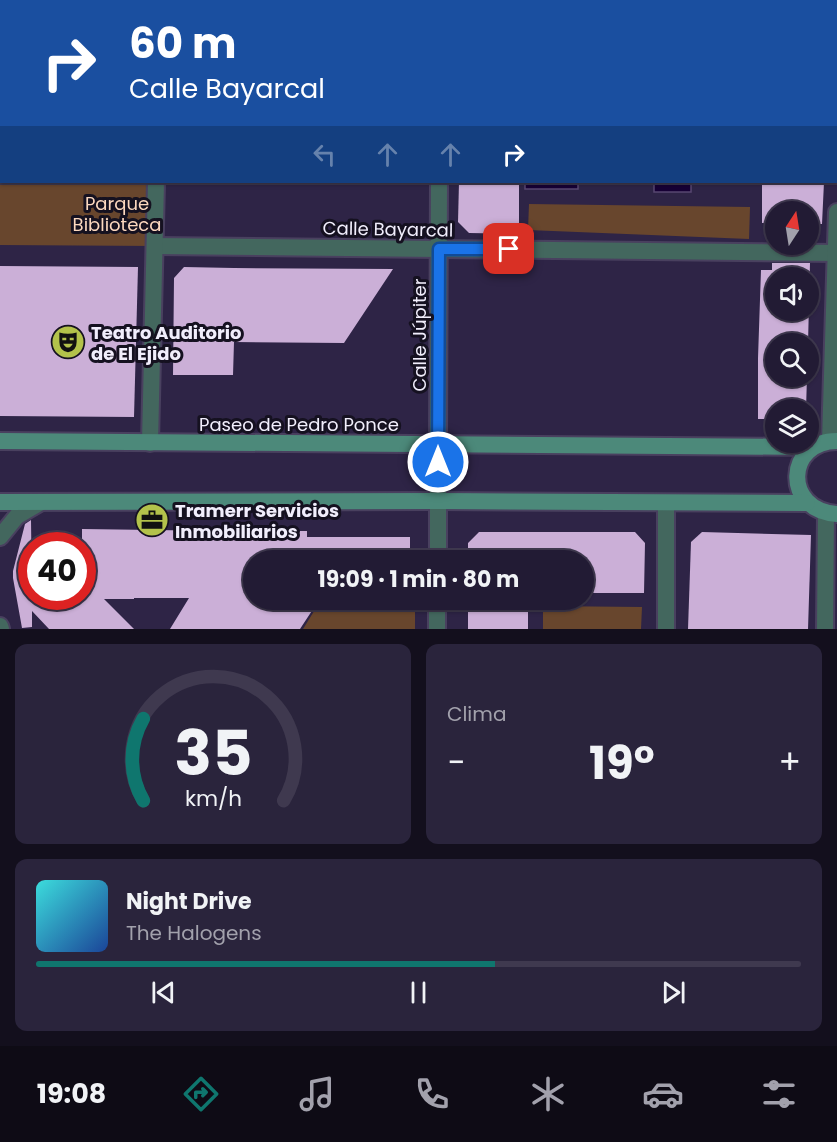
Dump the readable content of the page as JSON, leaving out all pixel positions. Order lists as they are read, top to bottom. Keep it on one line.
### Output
{"streets":{"main road":["Paseo de Pedro Ponce"],"street":["Calle Bayarcal","Calle Júpiter"]},"crossings":[["Calle Bayarcal","Calle Júpiter"],["Calle Júpiter","Paseo de Pedro Ponce"]],"parks":["Parque Biblioteca"],"places":{"theatre":["Teatro Auditorio de El Ejido"],"office":["Tramerr Servicios Inmobiliarios"]},"north":"top","page":{"turn":["60 m","Calle Bayarcal"],"limit":"40","trip":"19:09 · 1 min · 80 m","tile":"Clima","heat":["−","19°","+"],"song":["Night Drive","The Halogens"],"tabs":"19:08","gauge":["35","km/h"]}}
